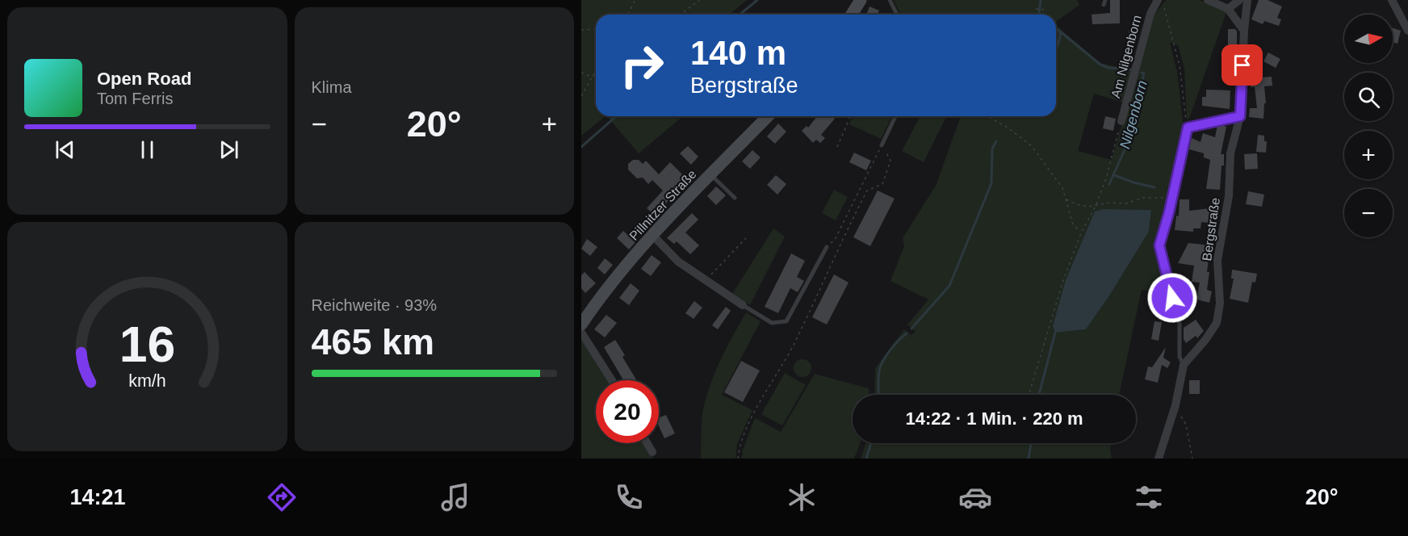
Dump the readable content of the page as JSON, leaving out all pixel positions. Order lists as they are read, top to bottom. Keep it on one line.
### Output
{"streets":{"street":["Am Nilgenborn","Pillnitzer Straße","Bergstraße"]},"water":["Nilgenborn"],"north":"right","page":{"tile":["Klima",["Reichweite · 93%","465 km"]],"map_buttons":["+","−"],"turn":["140 m","Bergstraße"],"song":["Open Road","Tom Ferris"],"heat":["−","20°","+"],"limit":"20","trip":"14:22 · 1 Min. · 220 m","tabs":["14:21","20°"],"gauge":["16","km/h"]}}
